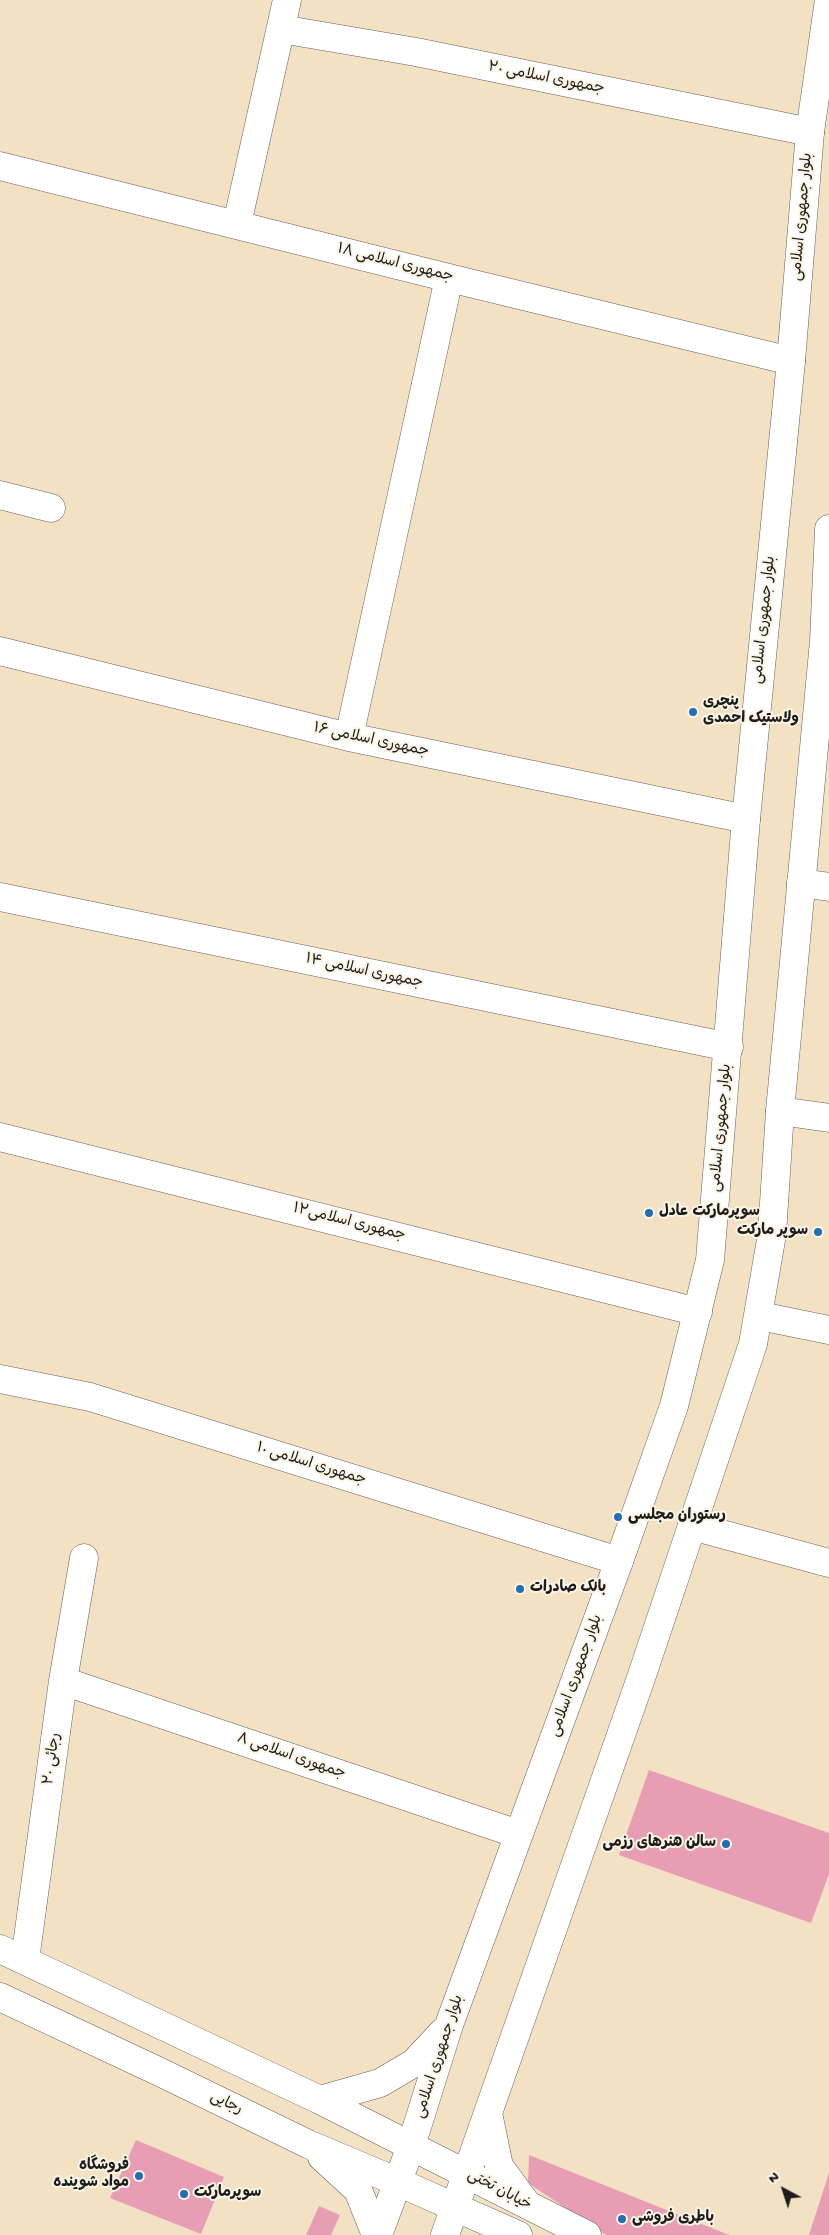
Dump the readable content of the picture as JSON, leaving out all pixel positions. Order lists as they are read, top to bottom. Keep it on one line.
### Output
{"streets":{"street":["جمهوری اسلامی ۲۰","بلوار جمهوری اسلامی","جمهوری اسلامی ۱۸","جمهوری اسلامی ۱۶","جمهوری اسلامی ۱۴","جمهوری اسلامی۱۲","جمهوری اسلامی ۱۰","جمهوری اسلامی ۸","رجائی ۲۰","رجایی","خیابان تختی"]},"crossings":[["جمهوری اسلامی ۲۰","بلوار جمهوری اسلامی"],["بلوار جمهوری اسلامی","جمهوری اسلامی ۱۸"],["بلوار جمهوری اسلامی","جمهوری اسلامی ۱۶"],["بلوار جمهوری اسلامی","جمهوری اسلامی ۱۴"],["بلوار جمهوری اسلامی","جمهوری اسلامی۱۲"],["بلوار جمهوری اسلامی","جمهوری اسلامی ۱۰"],["بلوار جمهوری اسلامی","جمهوری اسلامی ۸"],["بلوار جمهوری اسلامی","رجایی"],["بلوار جمهوری اسلامی","خیابان تختی"],["جمهوری اسلامی ۸","رجائی ۲۰"],["رجایی","خیابان تختی"]],"places":["پنچری ولاستیک احمدی","سوپرمارکت عادل","سوپر مارکت","رستوران مجلسی","بانک صادرات","سالن هنرهای رزمی","فروشگاه مواد شوینده","سوپرمارکت","باطری فروشی"],"north":"top left"}
